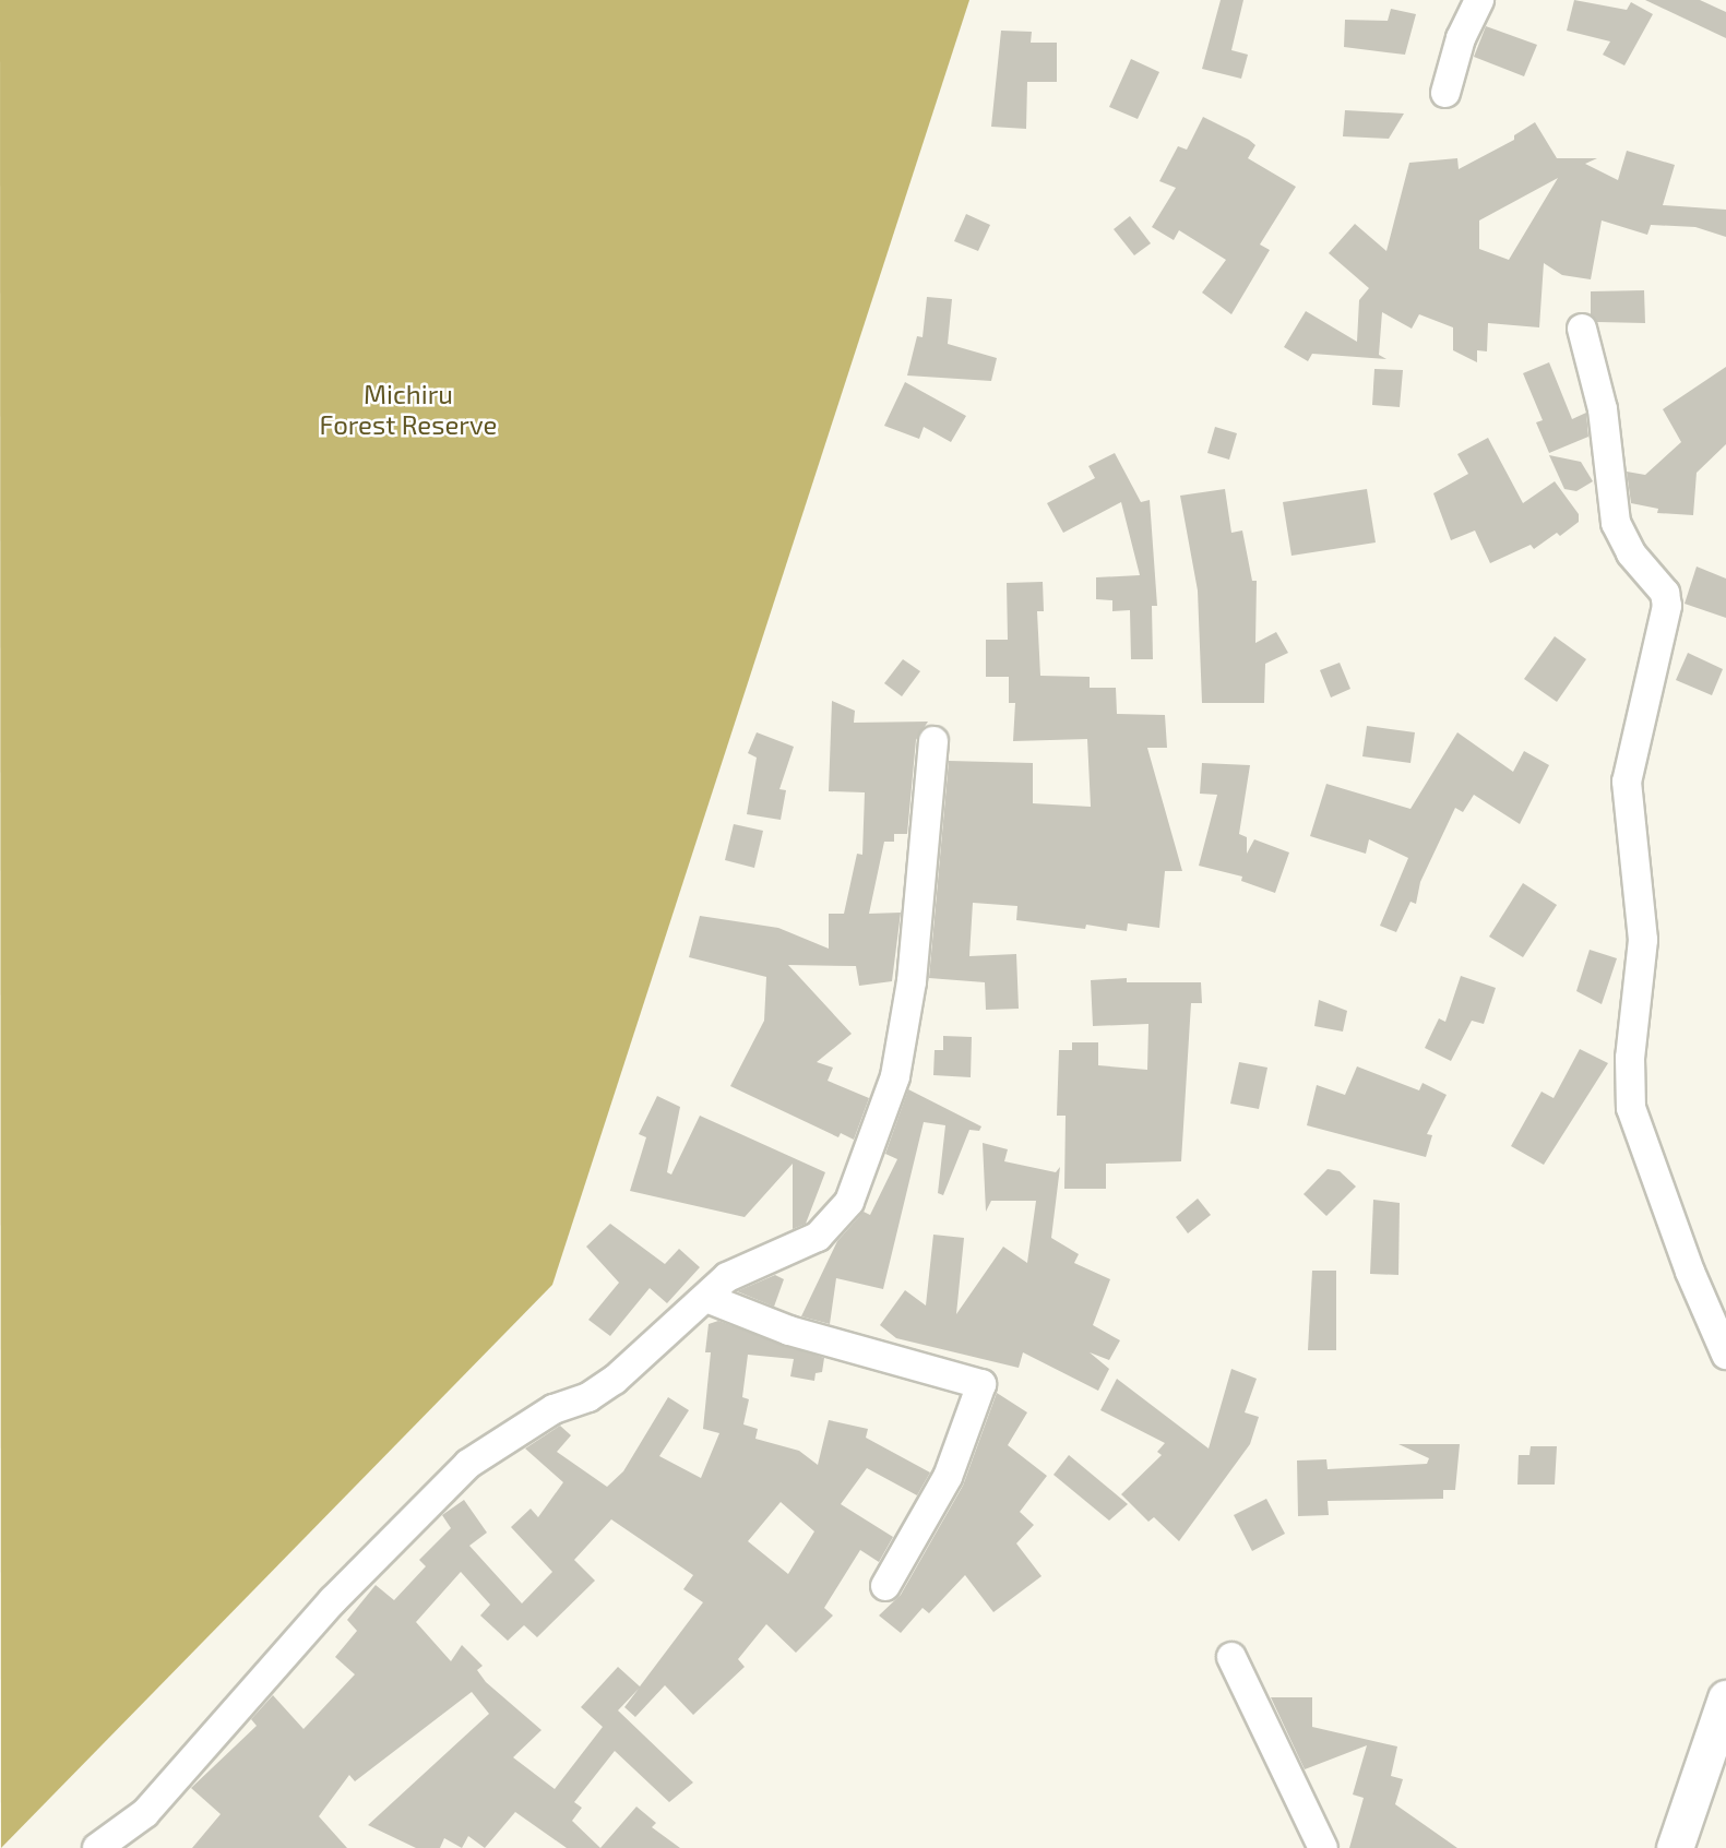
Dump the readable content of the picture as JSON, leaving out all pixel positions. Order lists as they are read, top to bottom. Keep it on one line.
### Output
{"parks":["Michiru Forest Reserve"]}
